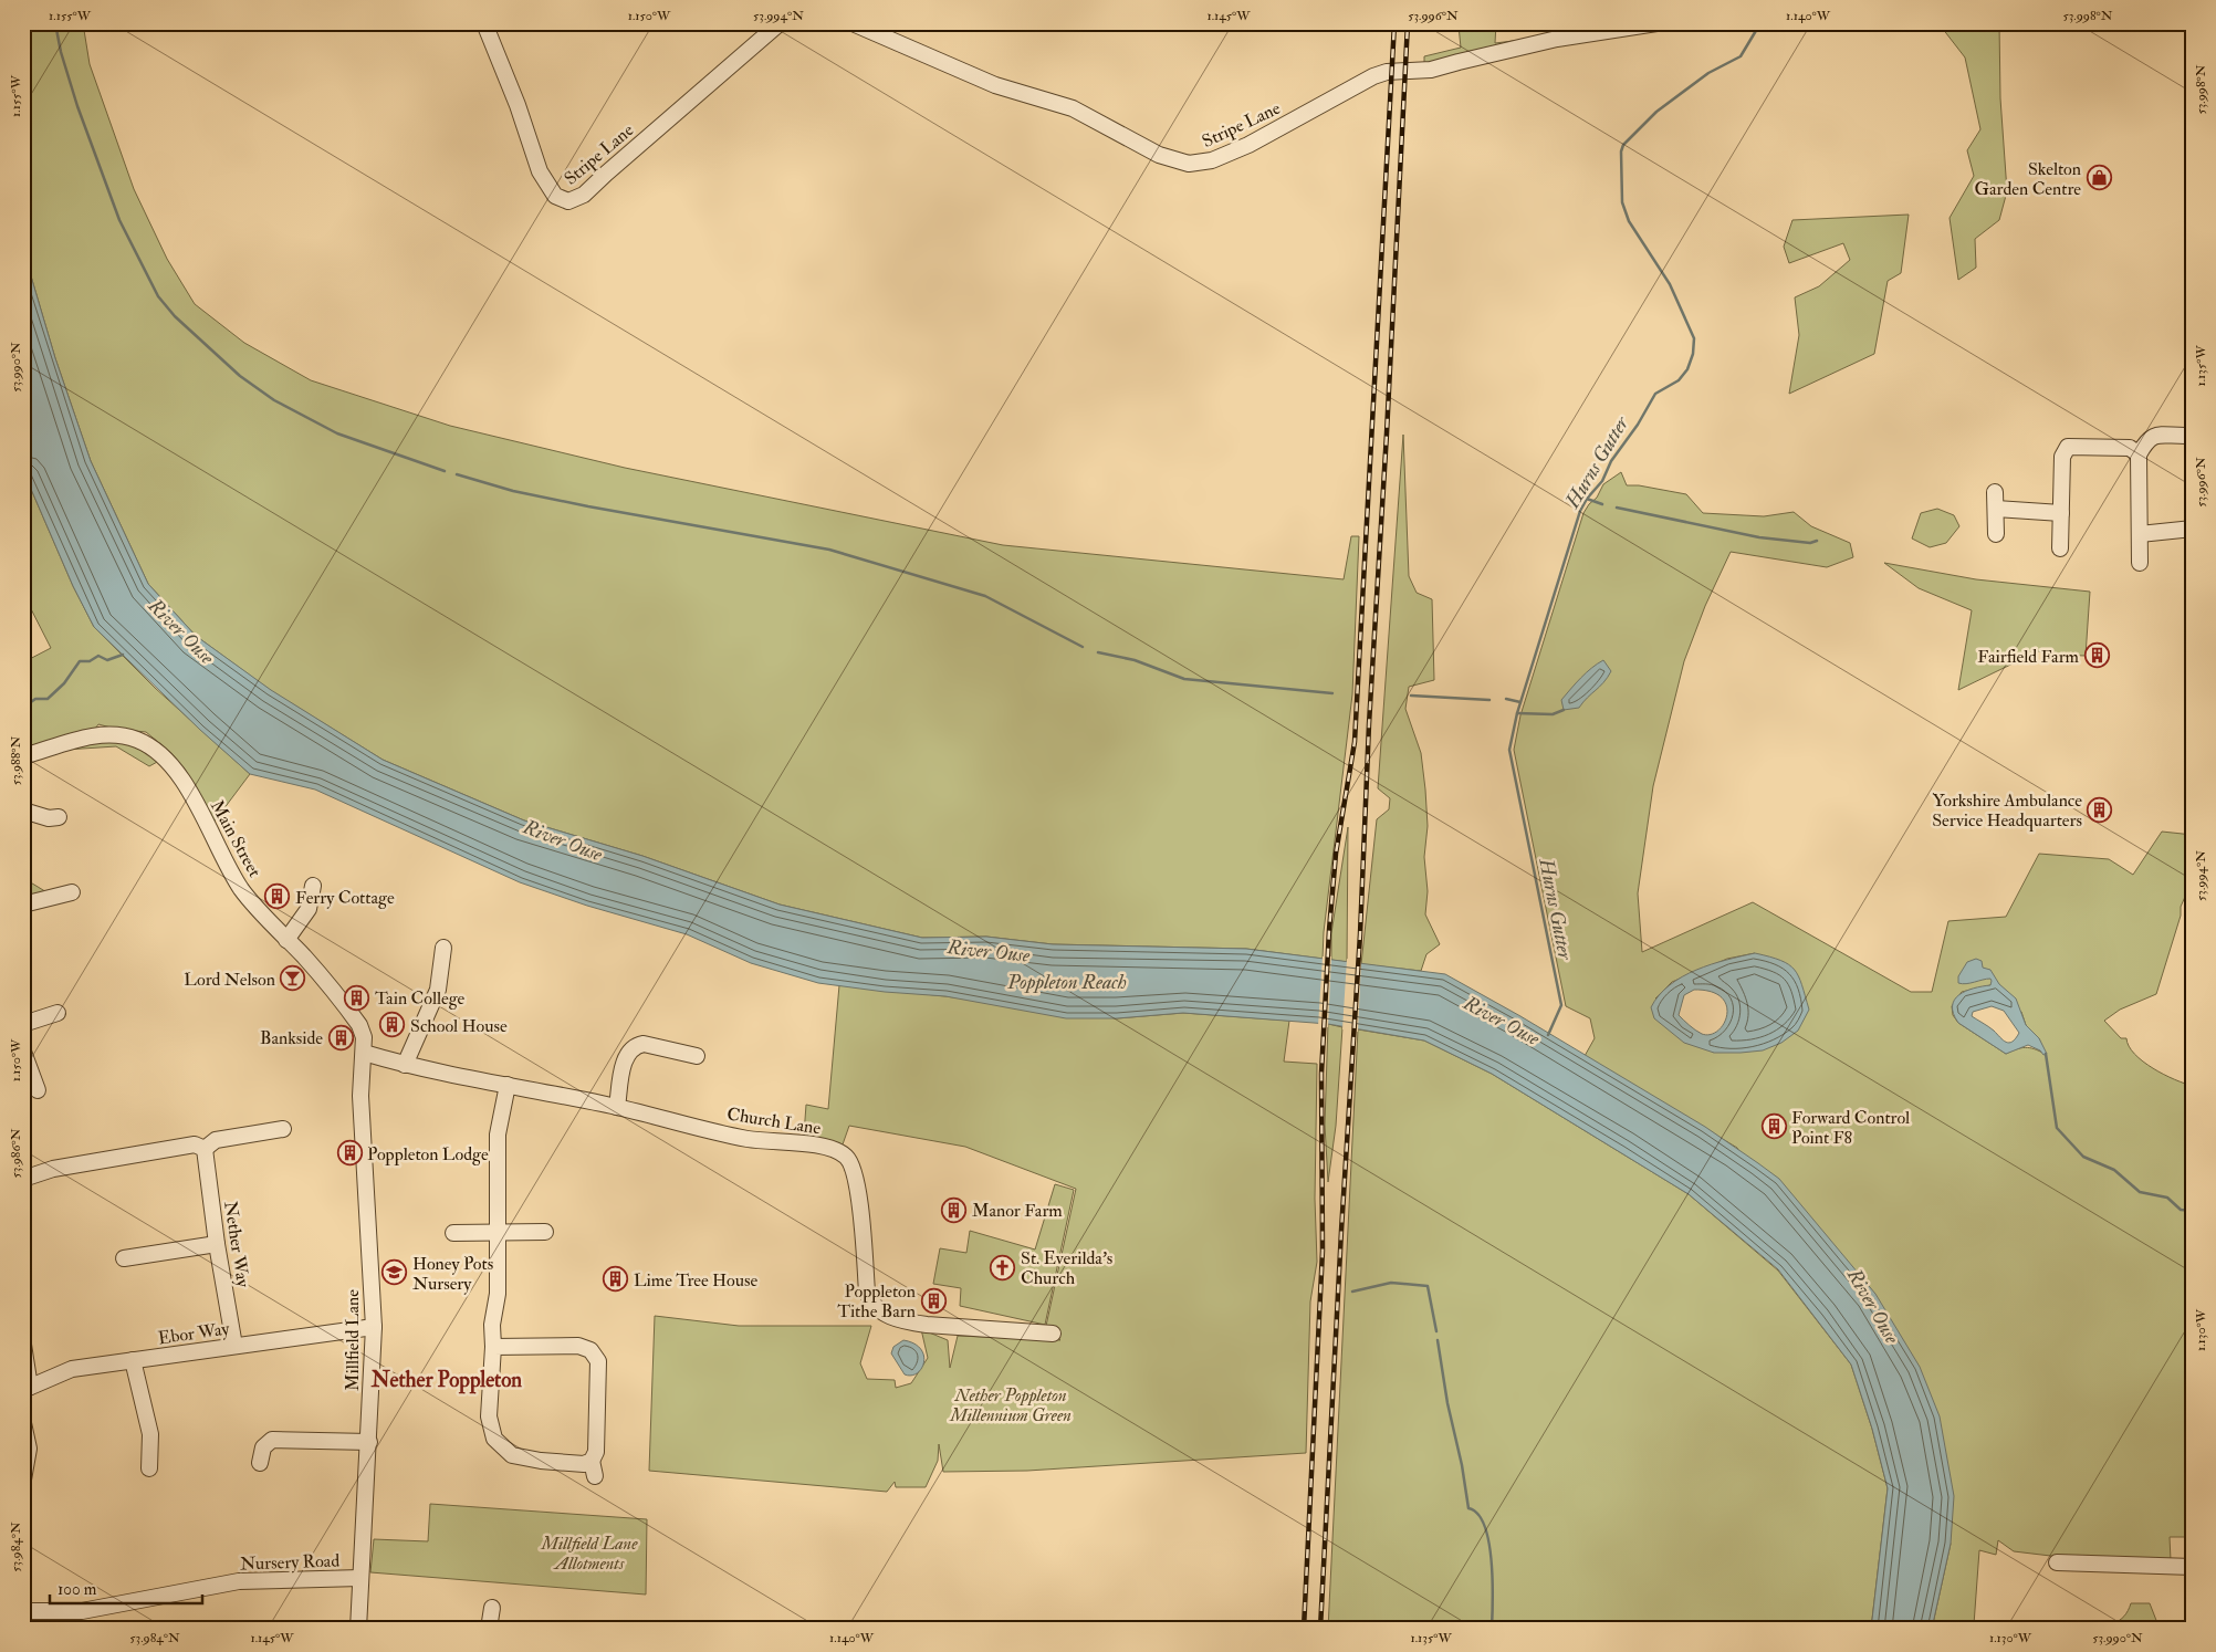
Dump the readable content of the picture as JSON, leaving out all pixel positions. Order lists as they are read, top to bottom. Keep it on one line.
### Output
{"streets":{"street":["Stripe Lane","Main Street","Church Lane","Nether Way","Ebor Way","Millfield Lane","Nursery Road"]},"crossings":[["Main Street","Church Lane"],["Main Street","Millfield Lane"],["Church Lane","Millfield Lane"],["Nether Way","Ebor Way"],["Ebor Way","Millfield Lane"],["Millfield Lane","Nursery Road"]],"districts":["Nether Poppleton"],"water":["Hurns Gutter","River Ouse","Poppleton Reach"],"parks":["Nether Poppleton Millennium Green","Millfield Lane Allotments"],"places":{"shop":["Skelton Garden Centre"],"building":["Fairfield Farm","Yorkshire Ambulance Service Headquarters","Ferry Cottage","Tain College","School House","Bankside","Forward Control Point F8","Poppleton Lodge","Manor Farm","Lime Tree House","Poppleton Tithe Barn"],"bar":["Lord Nelson"],"church":["St. Everilda's Church"],"school or university":["Honey Pots Nursery"]},"scale_bar":"100 m","coordinates":["1.155°W","1.150°W","53.994°N","1.145°W","53.996°N","1.140°W","53.998°N","1.135°W","53.990°N","53.988°N","53.986°N","1.130°W","53.984°N"]}
